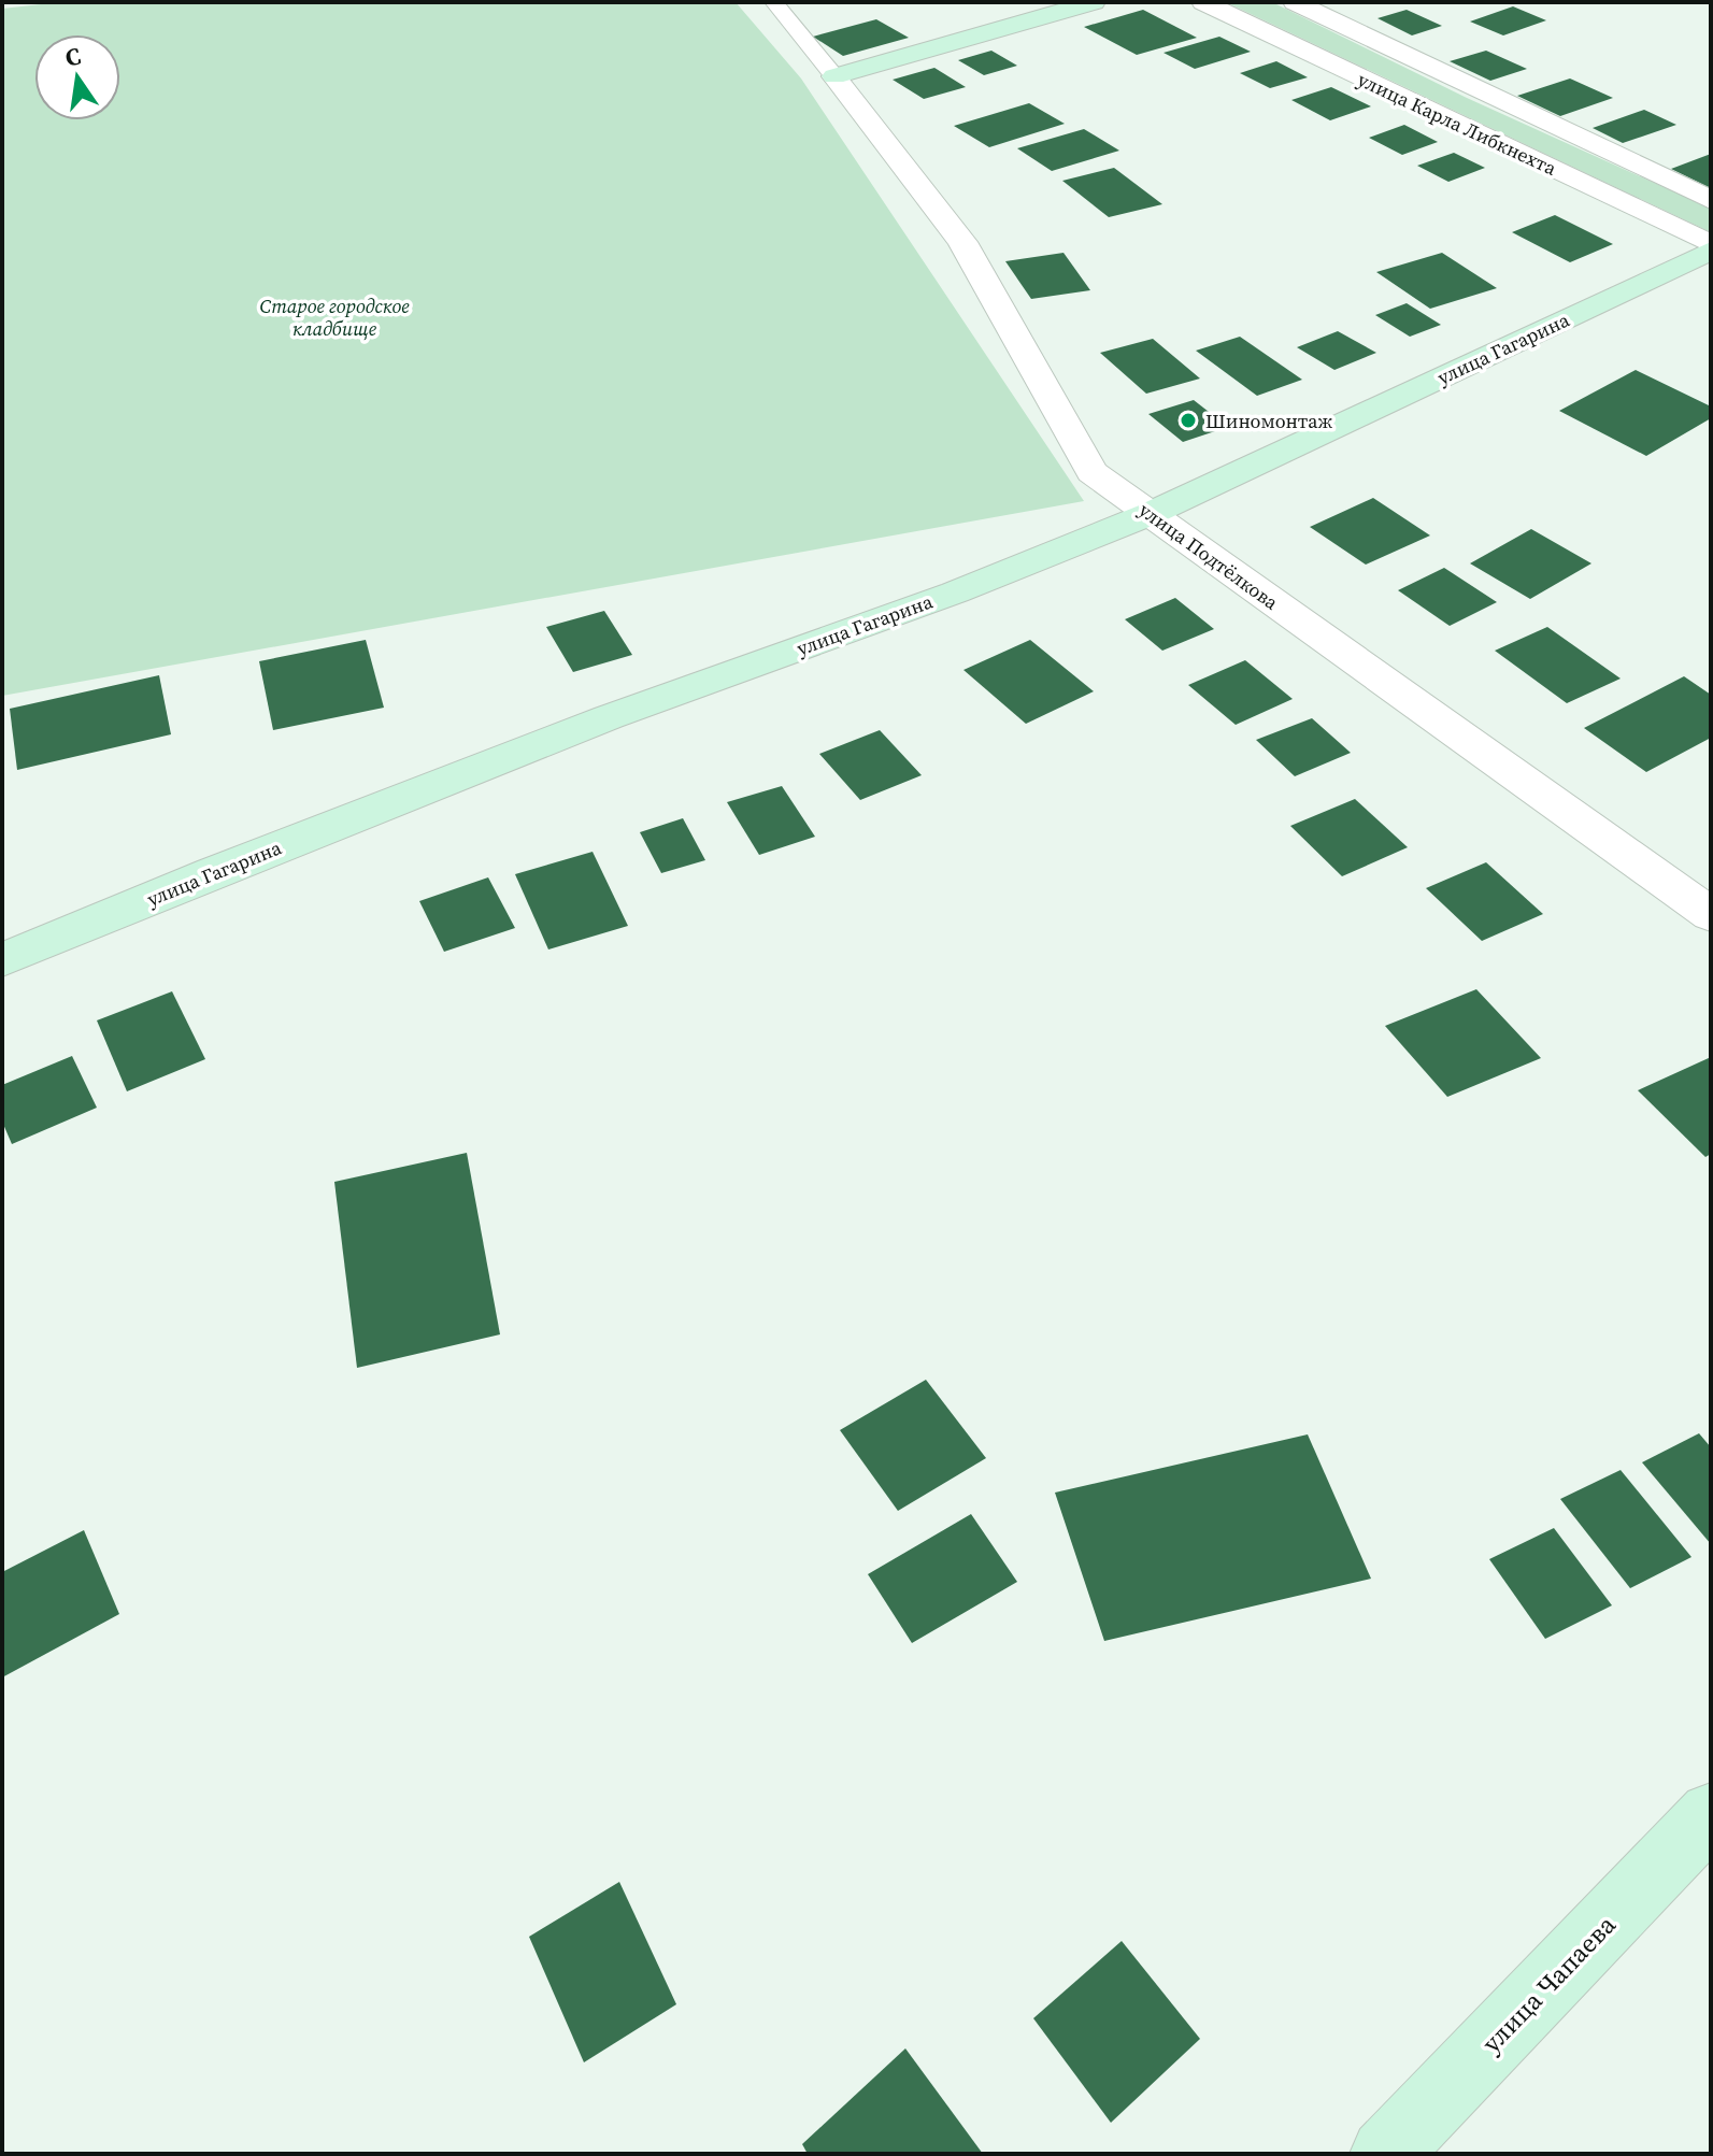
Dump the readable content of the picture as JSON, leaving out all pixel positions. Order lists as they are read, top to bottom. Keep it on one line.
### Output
{"streets":{"street":["улица Карла Либкнехта","улица Гагарина","улица Подтёлкова","улица Чапаева"]},"crossings":[["улица Гагарина","улица Подтёлкова"]],"parks":["Старое городское кладбище"],"places":["Шиномонтаж"],"north":"top"}
